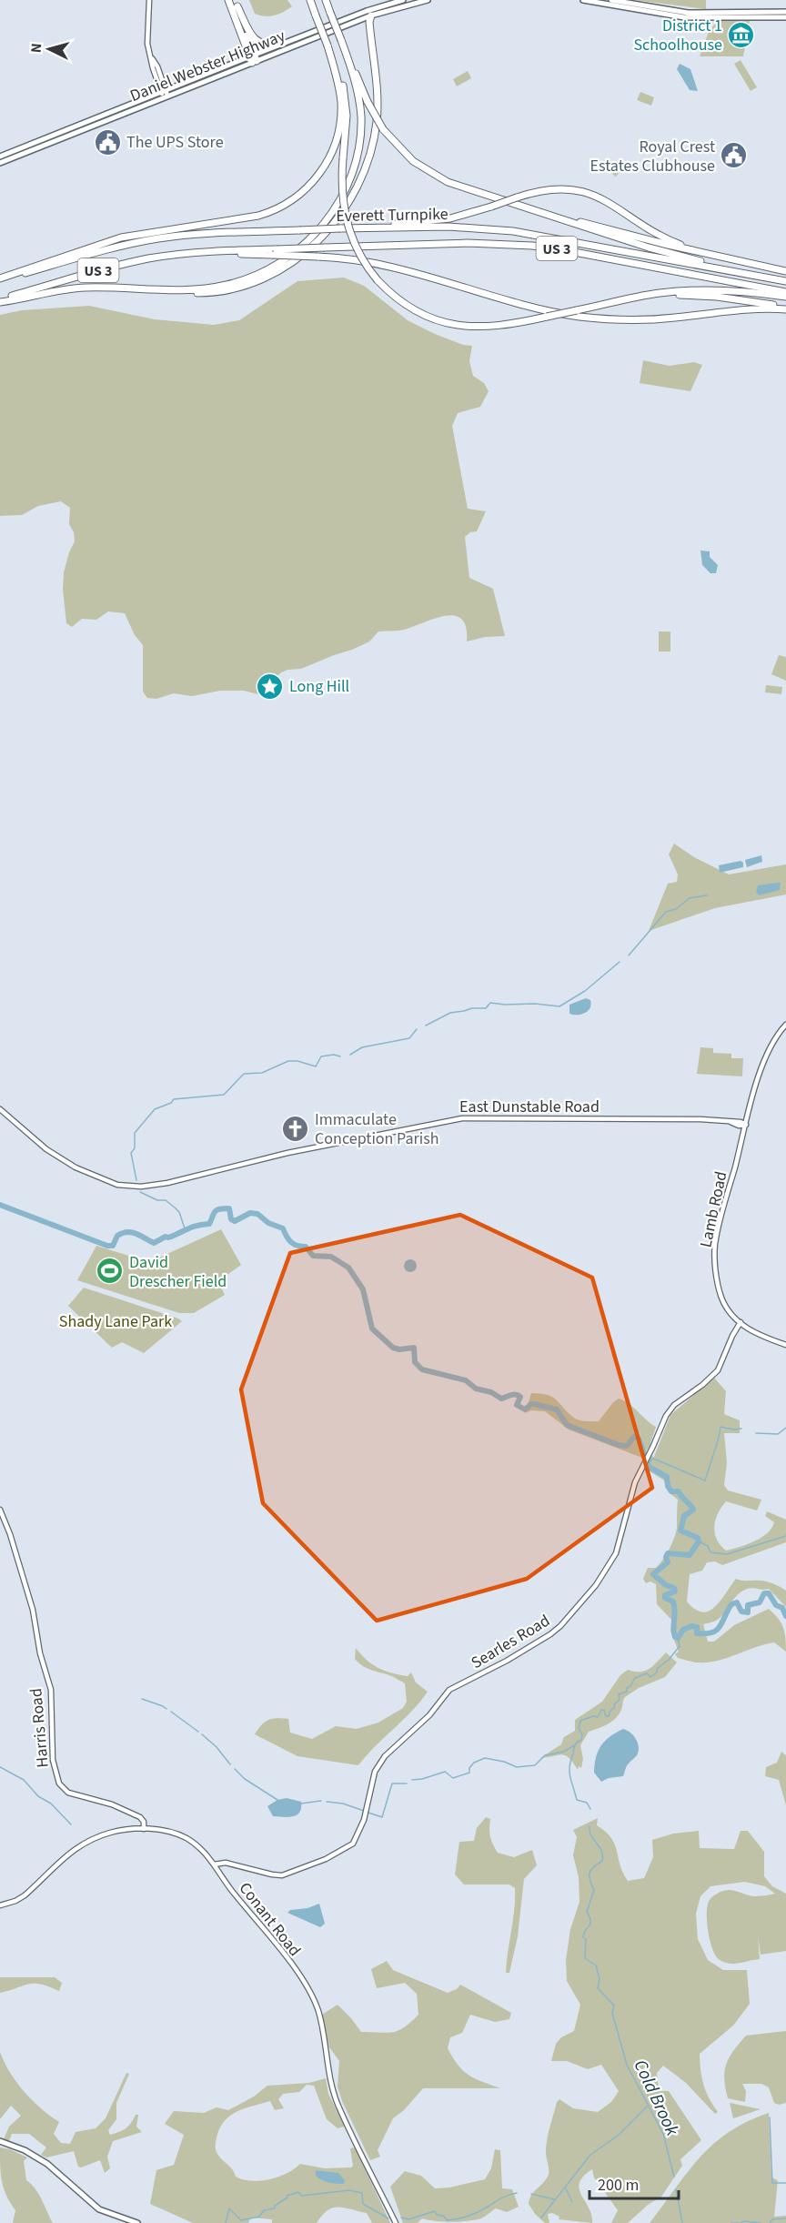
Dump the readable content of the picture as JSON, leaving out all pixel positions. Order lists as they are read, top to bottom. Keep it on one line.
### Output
{"streets":{"highway":["Everett Turnpike","US 3"],"main road":["Daniel Webster Highway"],"street":["East Dunstable Road","Lamb Road","Searles Road","Harris Road","Conant Road"]},"crossings":[["Everett Turnpike","US 3"],["East Dunstable Road","Lamb Road"],["Lamb Road","Searles Road"],["Searles Road","Conant Road"],["Harris Road","Conant Road"]],"water":["Cold Brook"],"parks":["Shady Lane Park"],"places":{"museum":["District 1 Schoolhouse"],"public building":["The UPS Store","Royal Crest Estates Clubhouse"],"place":["Long Hill"],"church":["Immaculate Conception Parish"],"sports":["David Drescher Field"]},"scale_bar":"200 m","north":"left"}
